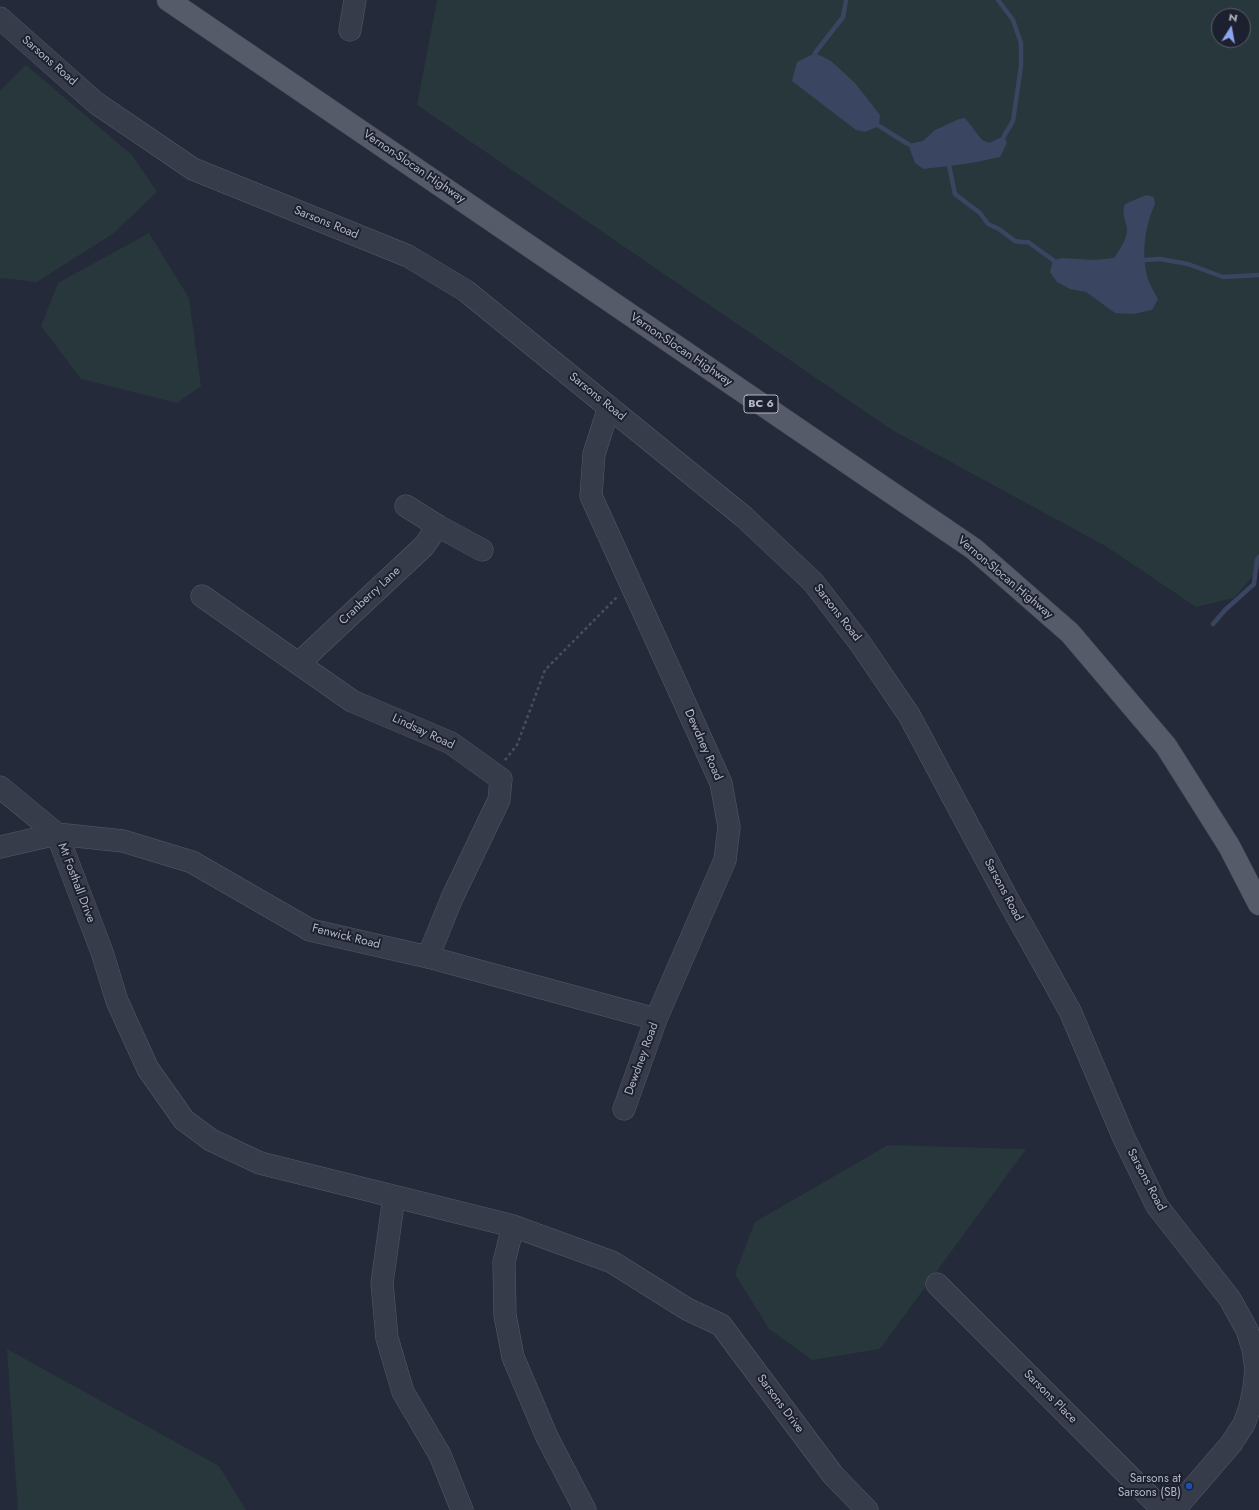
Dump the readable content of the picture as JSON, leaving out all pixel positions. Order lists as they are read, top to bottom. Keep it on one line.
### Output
{"streets":{"main road":["Vernon-Slocan Highway","BC 6"],"street":["Sarsons Road","Cranberry Lane","Lindsay Road","Dewdney Road","Mt Fosthall Drive","Fenwick Road","Sarsons Place","Sarsons Drive"]},"crossings":[["Sarsons Road","Dewdney Road"],["Cranberry Lane","Lindsay Road"],["Dewdney Road","Fenwick Road"],["Mt Fosthall Drive","Fenwick Road"],["Mt Fosthall Drive","Sarsons Drive"]],"places":["Sarsons at Sarsons (SB)"],"north":"top"}
